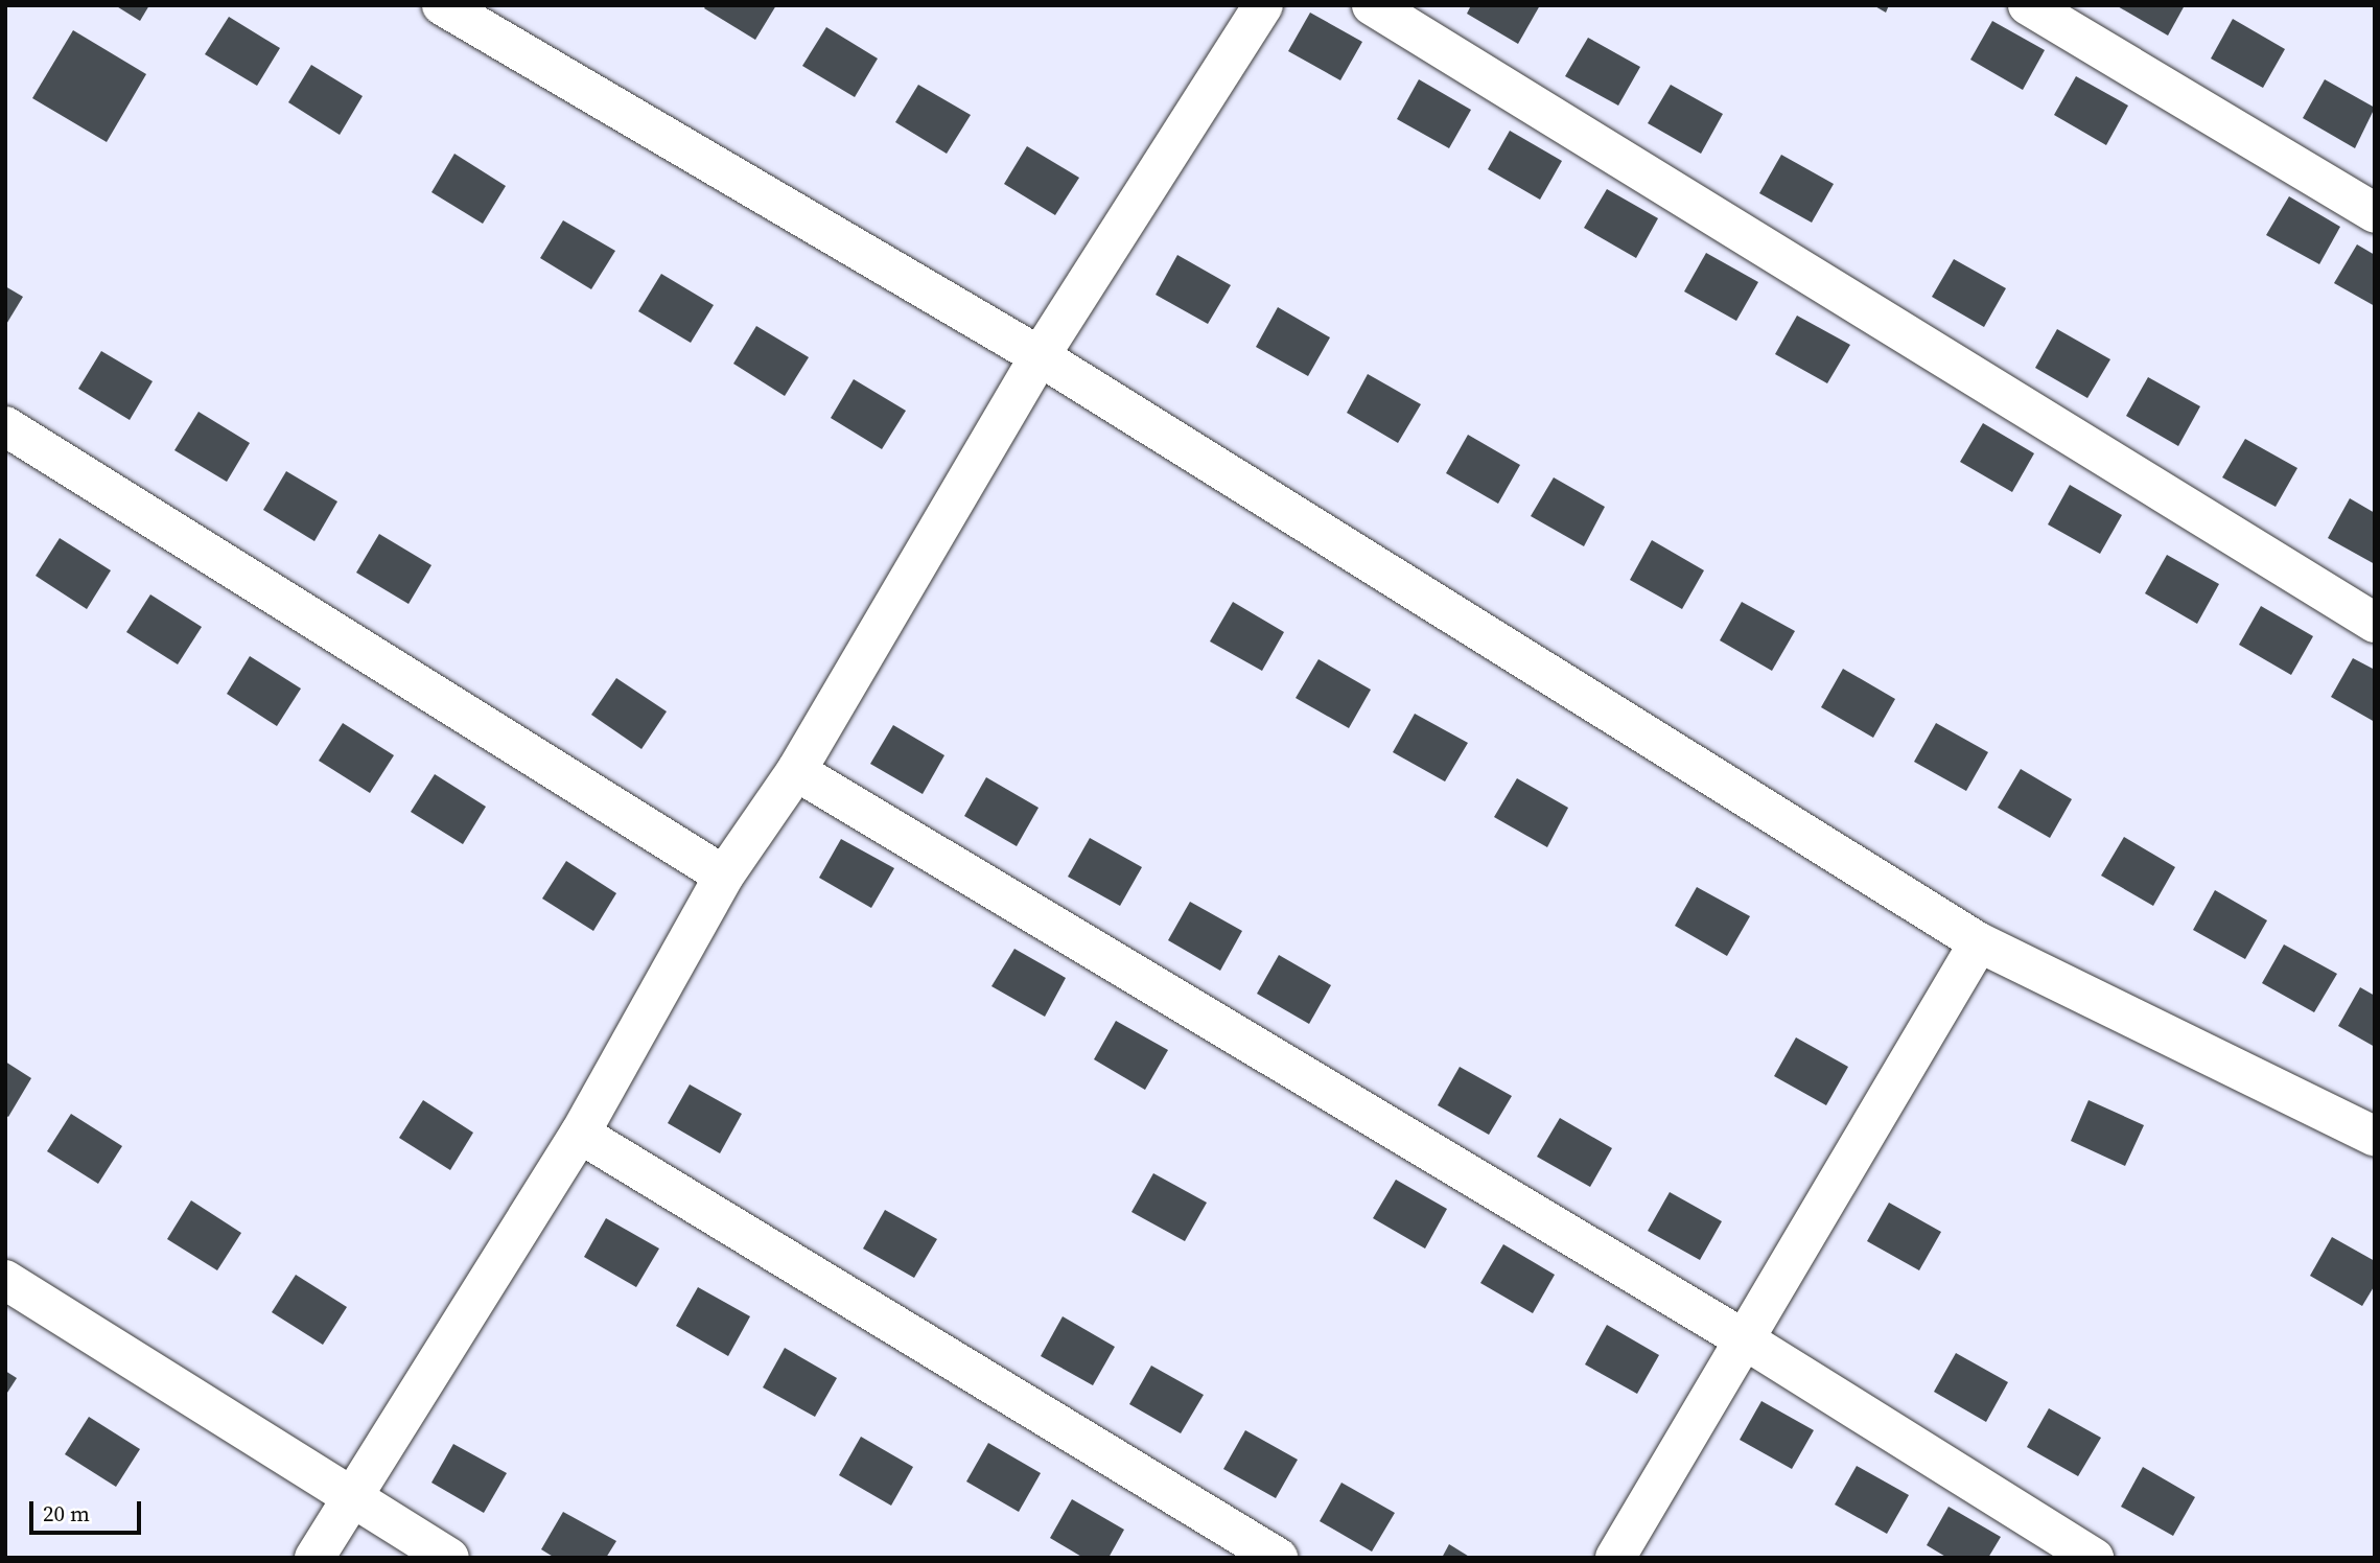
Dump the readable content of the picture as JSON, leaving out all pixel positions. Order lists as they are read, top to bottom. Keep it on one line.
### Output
{"scale_bar":"20 m"}
